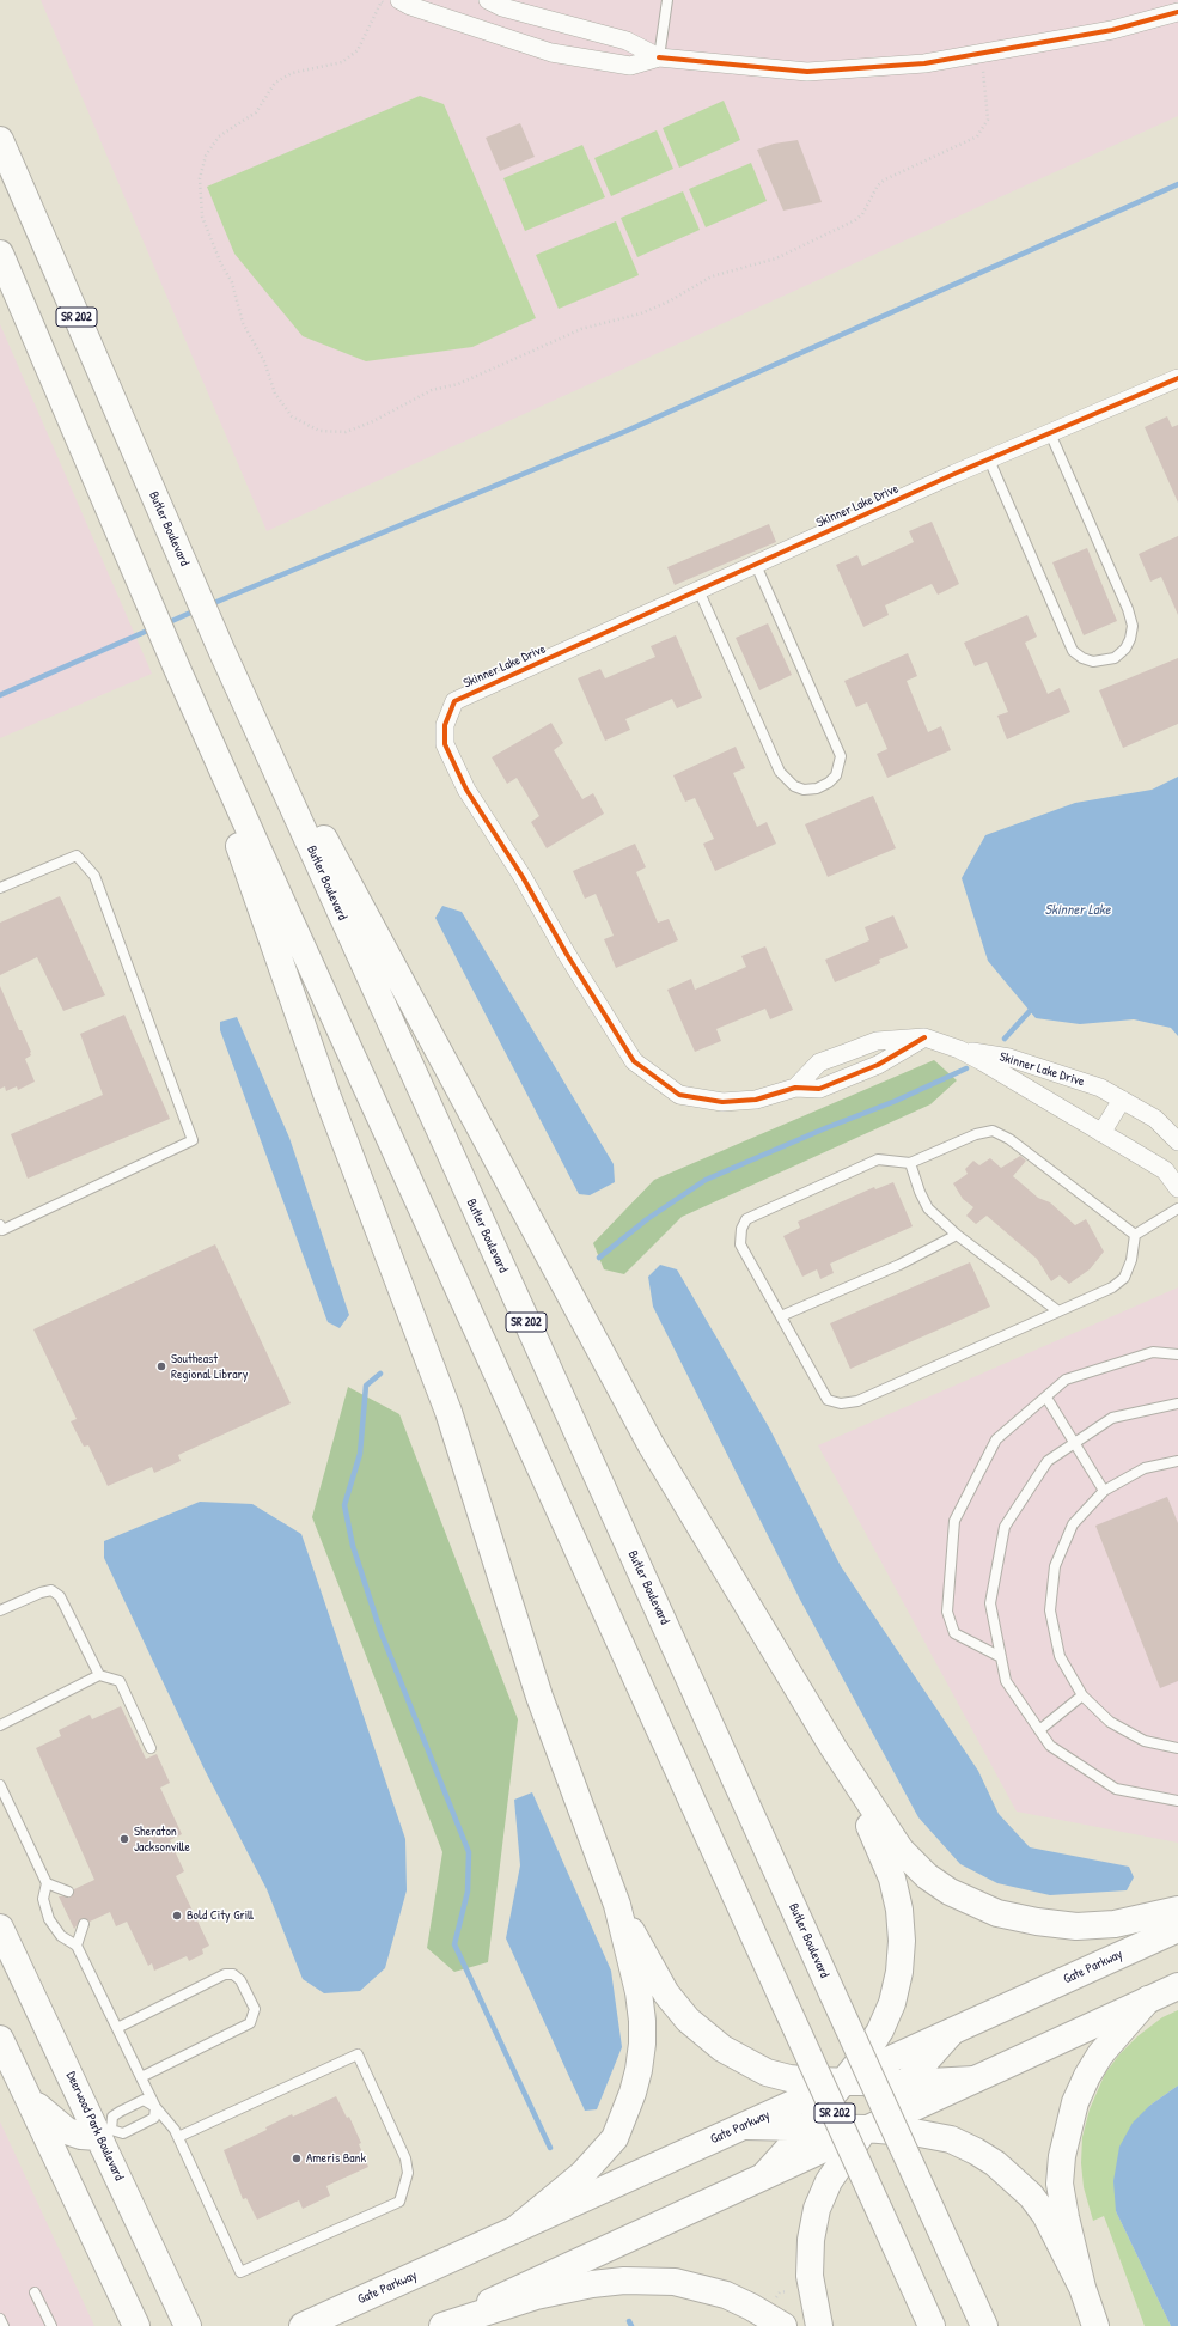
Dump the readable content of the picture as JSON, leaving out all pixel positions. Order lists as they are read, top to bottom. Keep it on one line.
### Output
{"streets":{"main road":["SR 202","Butler Boulevard","Gate Parkway","Deerwood Park Boulevard"],"street":["Skinner Lake Drive"]},"water":["Skinner Lake"],"places":["Southeast Regional Library","Sheraton Jacksonville","Bold City Grill","Ameris Bank"]}
